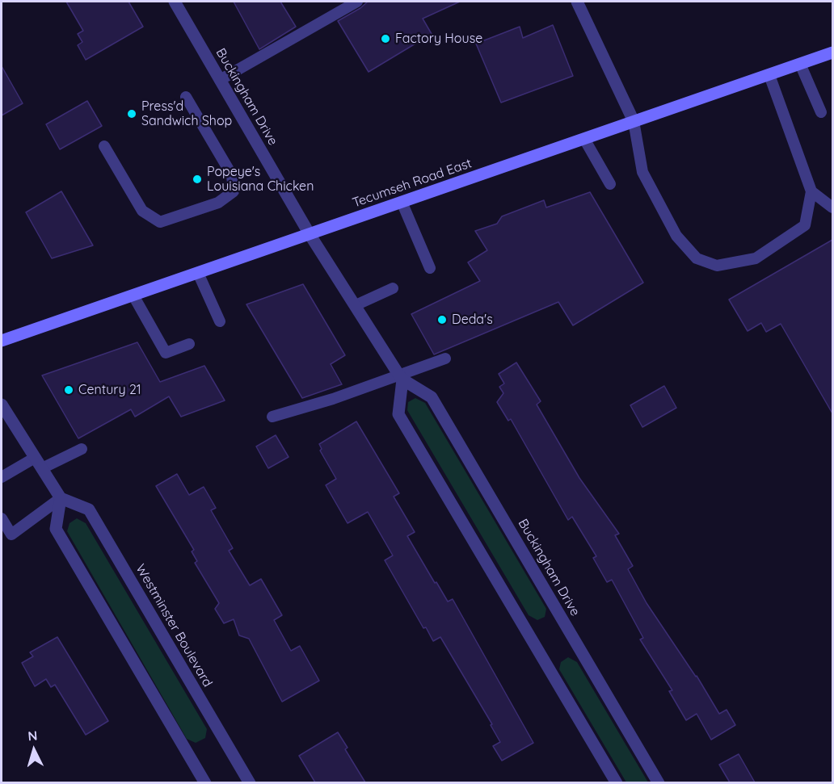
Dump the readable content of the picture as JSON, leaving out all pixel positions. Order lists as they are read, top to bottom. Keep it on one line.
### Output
{"streets":{"main road":["Tecumseh Road East"],"street":["Buckingham Drive","Westminster Boulevard"]},"crossings":[["Buckingham Drive","Tecumseh Road East"]],"places":["Factory House","Press'd Sandwich Shop","Popeye's Louisiana Chicken","Deda's","Century 21"],"north":"top"}
